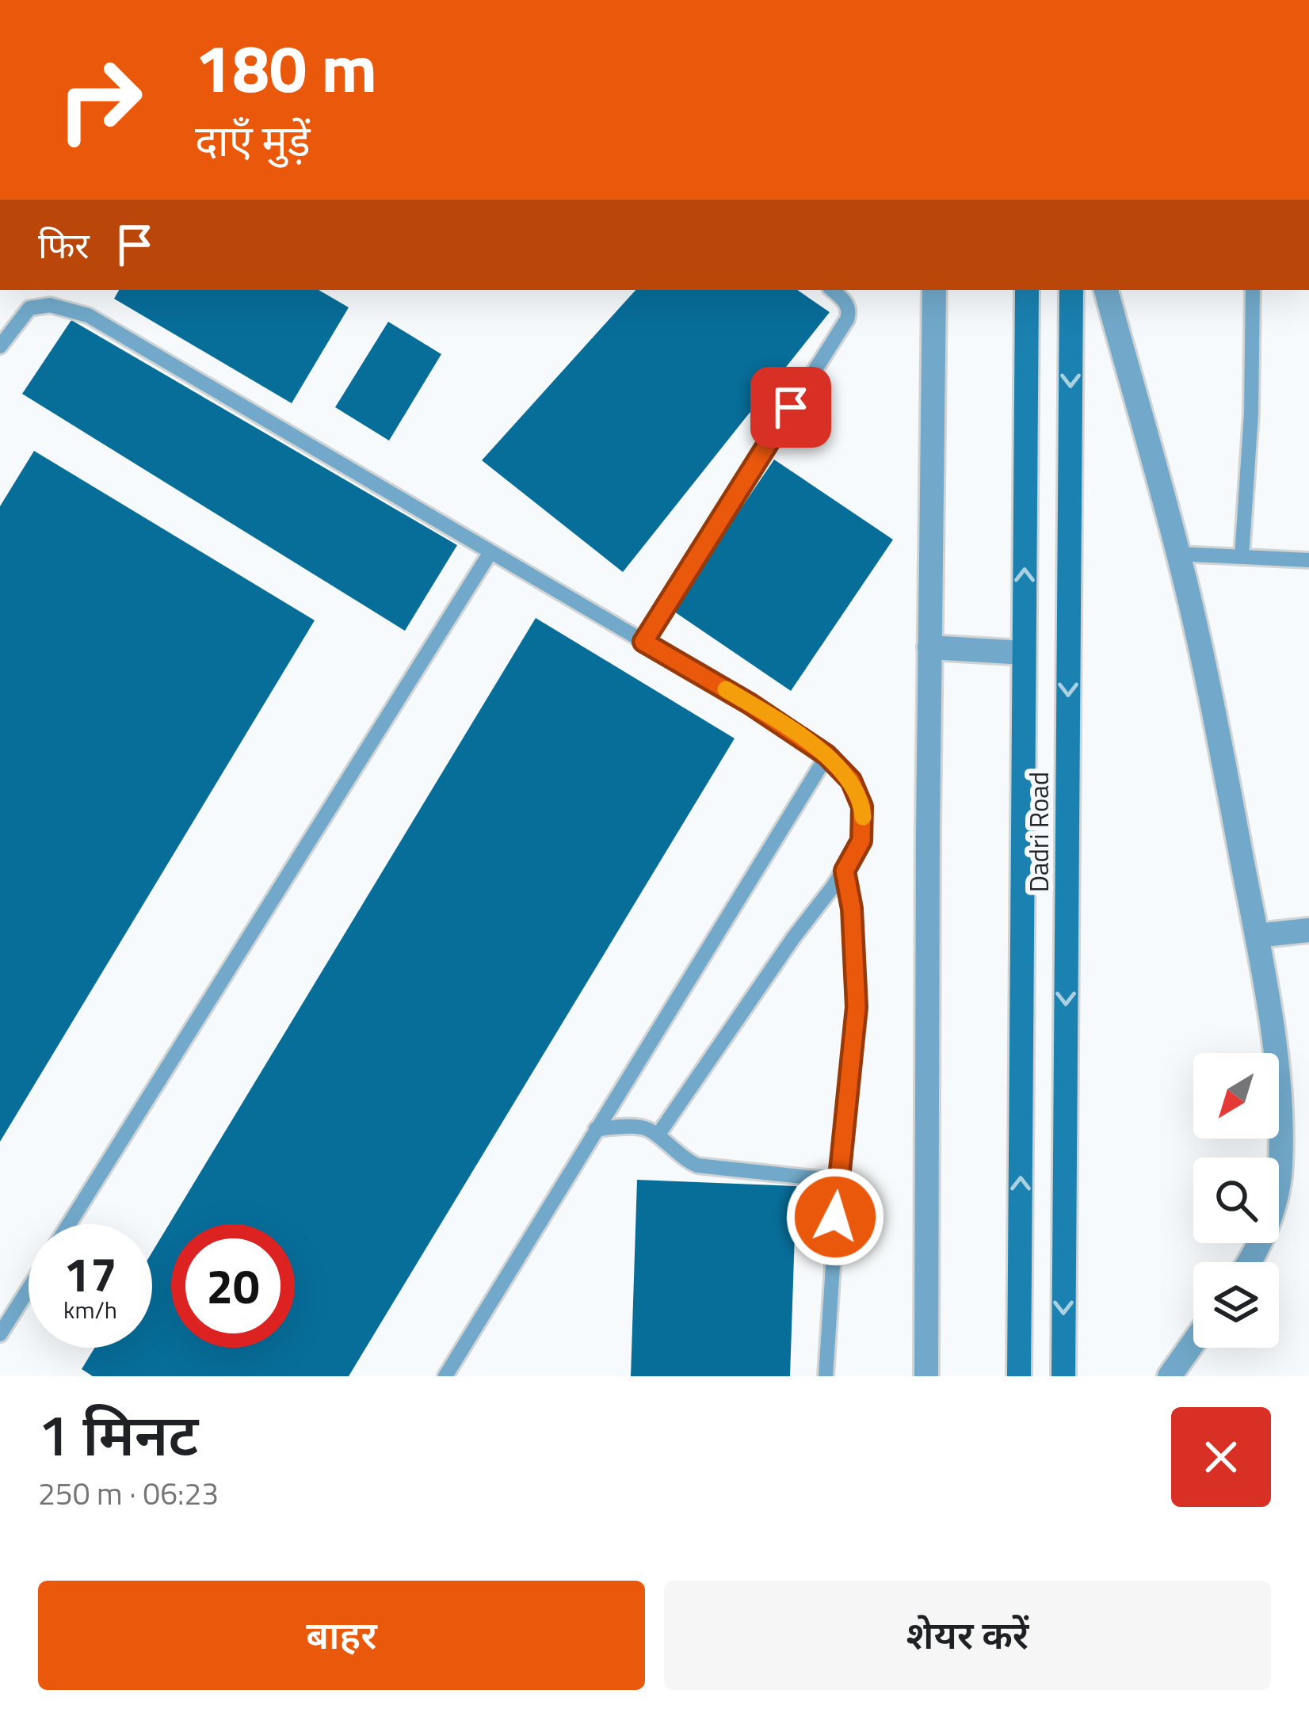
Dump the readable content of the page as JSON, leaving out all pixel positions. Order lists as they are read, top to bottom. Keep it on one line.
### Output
{"streets":{"main road":["Dadri Road"]},"north":"bottom left","page":{"turn":["180 m","दाएँ मुड़ें"],"then":"फिर","speed":"17 km/h","limit":"20","heading":["1 मिनट","250 m · 06:23"],"buttons":["बाहर","शेयर करें"]}}
